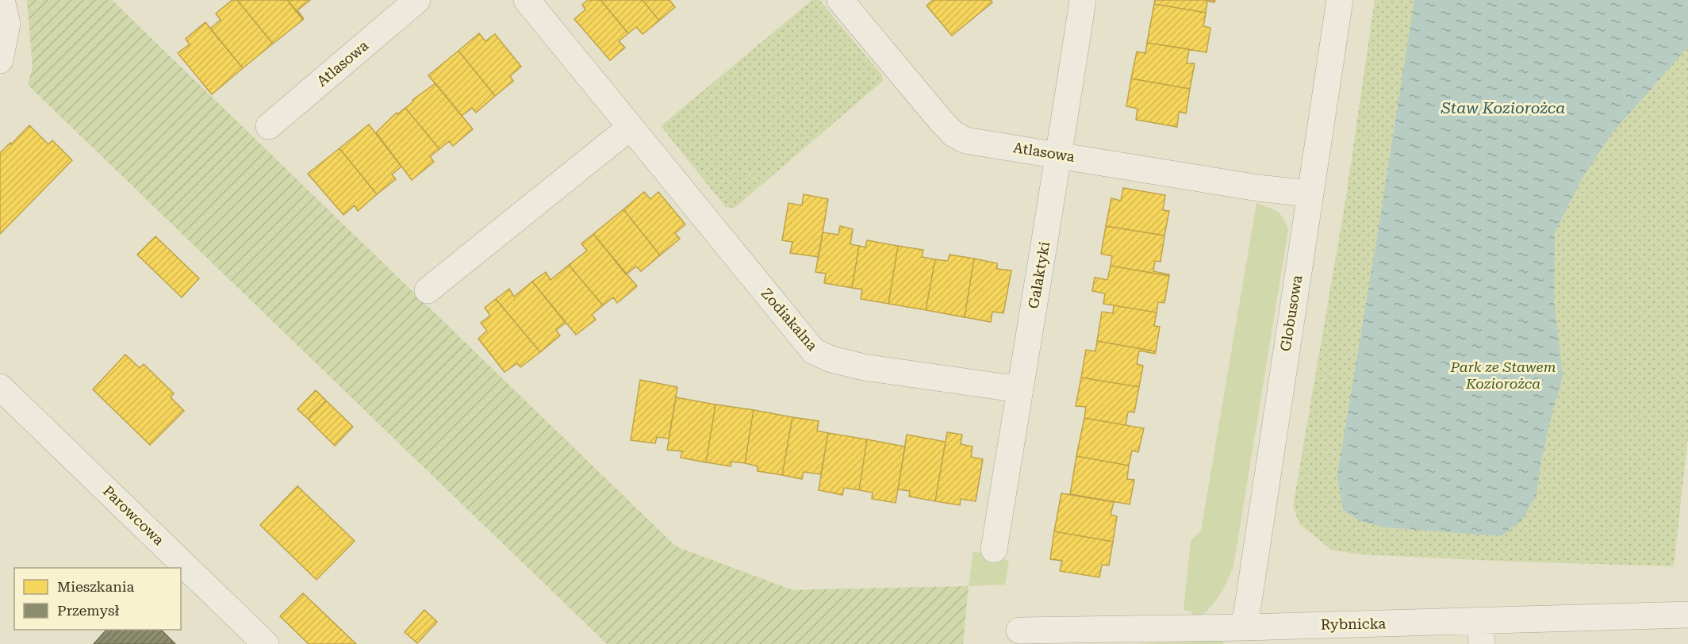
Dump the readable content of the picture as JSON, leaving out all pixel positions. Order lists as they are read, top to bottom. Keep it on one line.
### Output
{"streets":{"street":["Atlasowa","Galaktyki","Globusowa","Zodiakalna","Parowcowa","Rybnicka"]},"crossings":[["Atlasowa","Galaktyki"],["Atlasowa","Globusowa"],["Galaktyki","Zodiakalna"],["Globusowa","Rybnicka"]],"water":["Staw Koziorożca"],"parks":["Park ze Stawem Koziorożca"],"legend":["Mieszkania","Przemysł"]}
